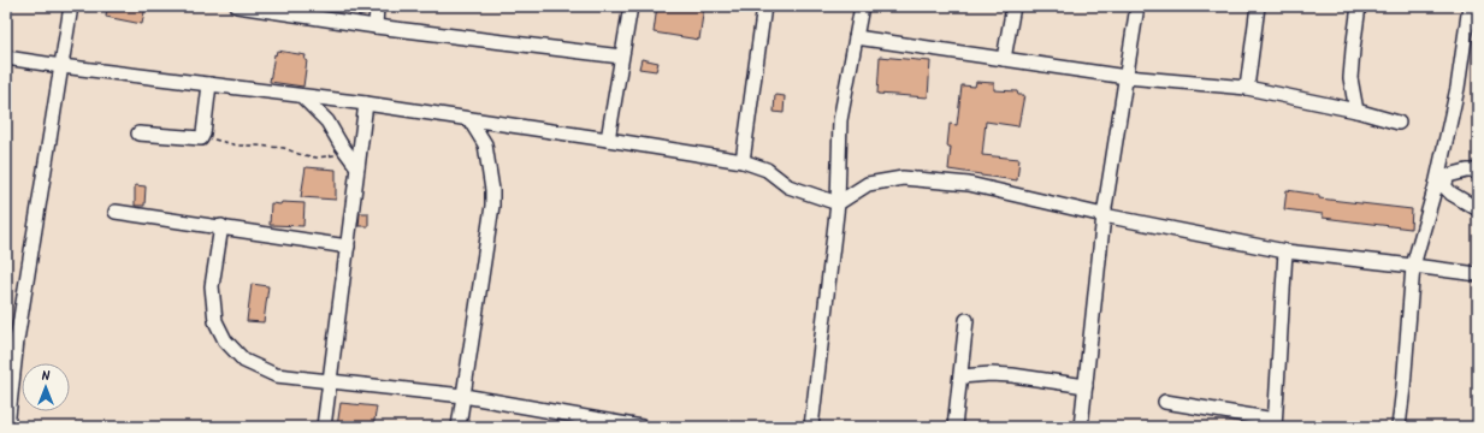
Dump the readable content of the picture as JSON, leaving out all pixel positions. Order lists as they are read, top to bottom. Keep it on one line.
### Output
{"north":"top"}
